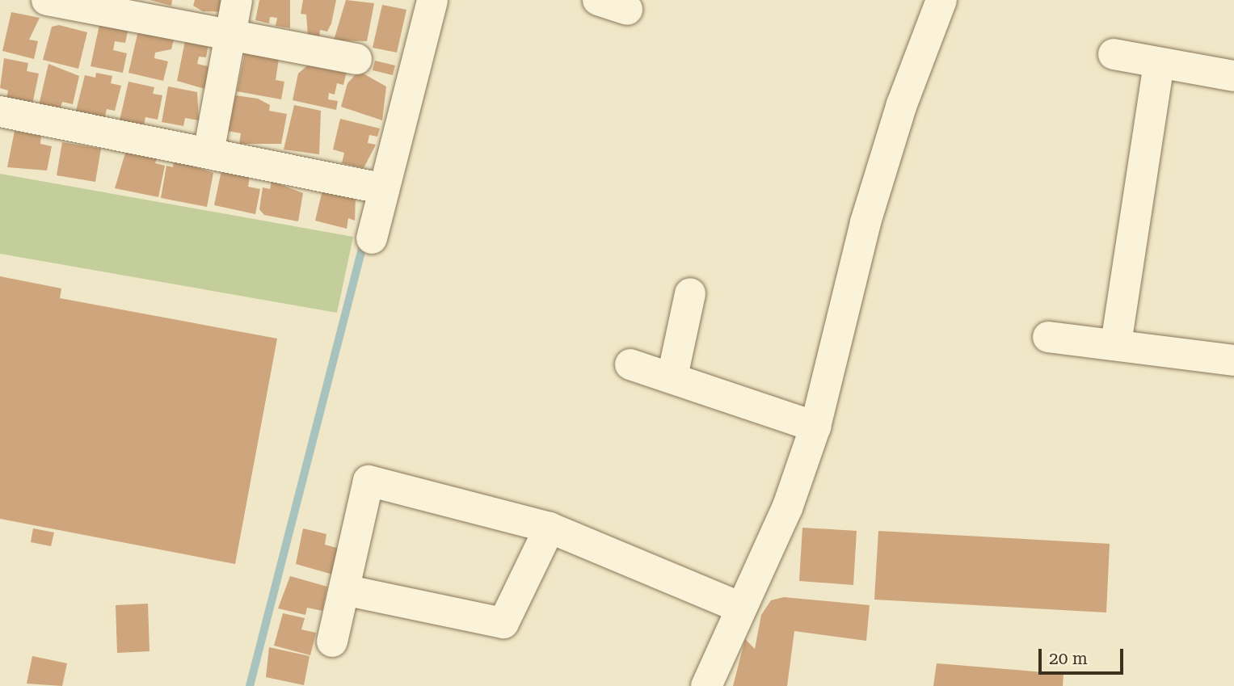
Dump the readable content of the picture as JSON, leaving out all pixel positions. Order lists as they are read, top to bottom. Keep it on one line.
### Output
{"scale_bar":"20 m"}
